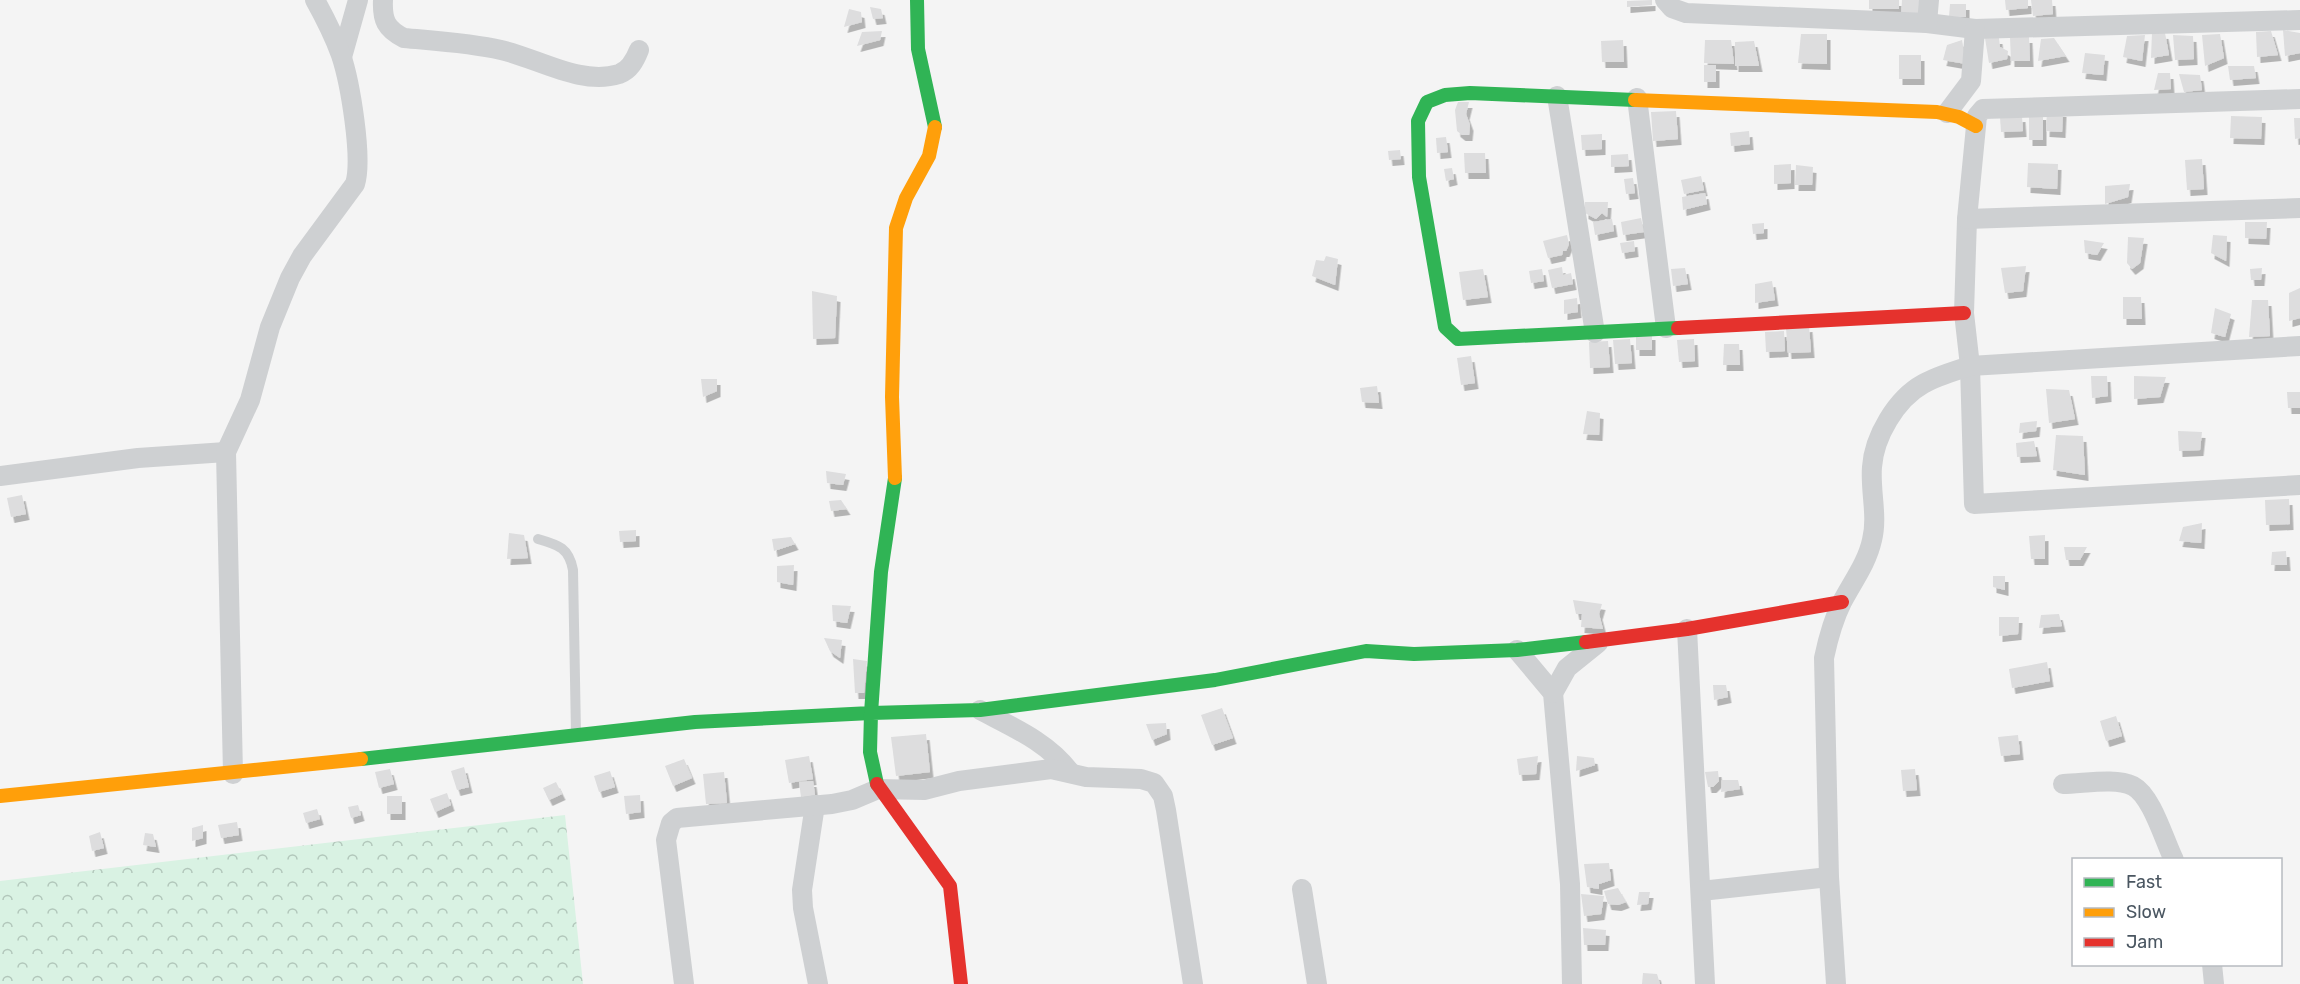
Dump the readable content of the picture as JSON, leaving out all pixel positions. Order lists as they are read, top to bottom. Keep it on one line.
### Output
{"legend":["Fast","Slow","Jam"]}
